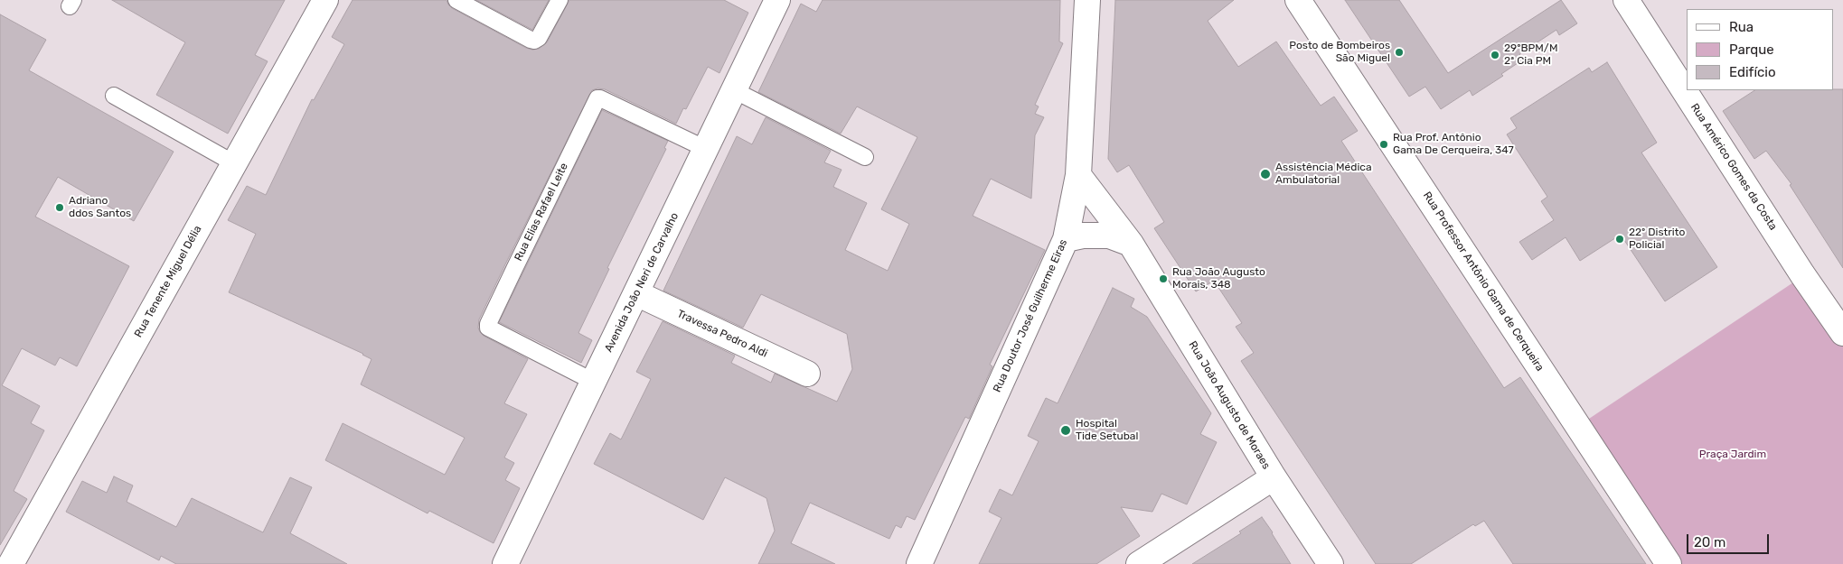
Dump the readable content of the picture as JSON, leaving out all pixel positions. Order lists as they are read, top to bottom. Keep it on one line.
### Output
{"streets":{"street":["Rua Américo Gomes da Costa","Rua Tenente Miguel Délia","Rua Professor Antônio Gama de Cerqueira","Avenida João Neri de Carvalho","Rua Doutor José Guilherme Eiras","Travessa Pedro Aldi","Rua João Augusto de Moraes"],"lane":["Rua Elias Rafael Leite"]},"crossings":[["Rua Elias Rafael Leite","Avenida João Neri de Carvalho"],["Avenida João Neri de Carvalho","Travessa Pedro Aldi"],["Rua Doutor José Guilherme Eiras","Rua João Augusto de Moraes"]],"parks":["Praça Jardim"],"places":["Posto de Bombeiros São Miguel","29ºBPM/M 2ª Cia PM","Rua Prof. Antônio Gama De Cerqueira, 347","Assistência Médica Ambulatorial","Adriano ddos Santos","22º Distrito Policial","Rua João Augusto Morais, 348","Hospital Tide Setubal"],"legend":["Rua","Parque","Edifício"],"scale_bar":"20 m"}
